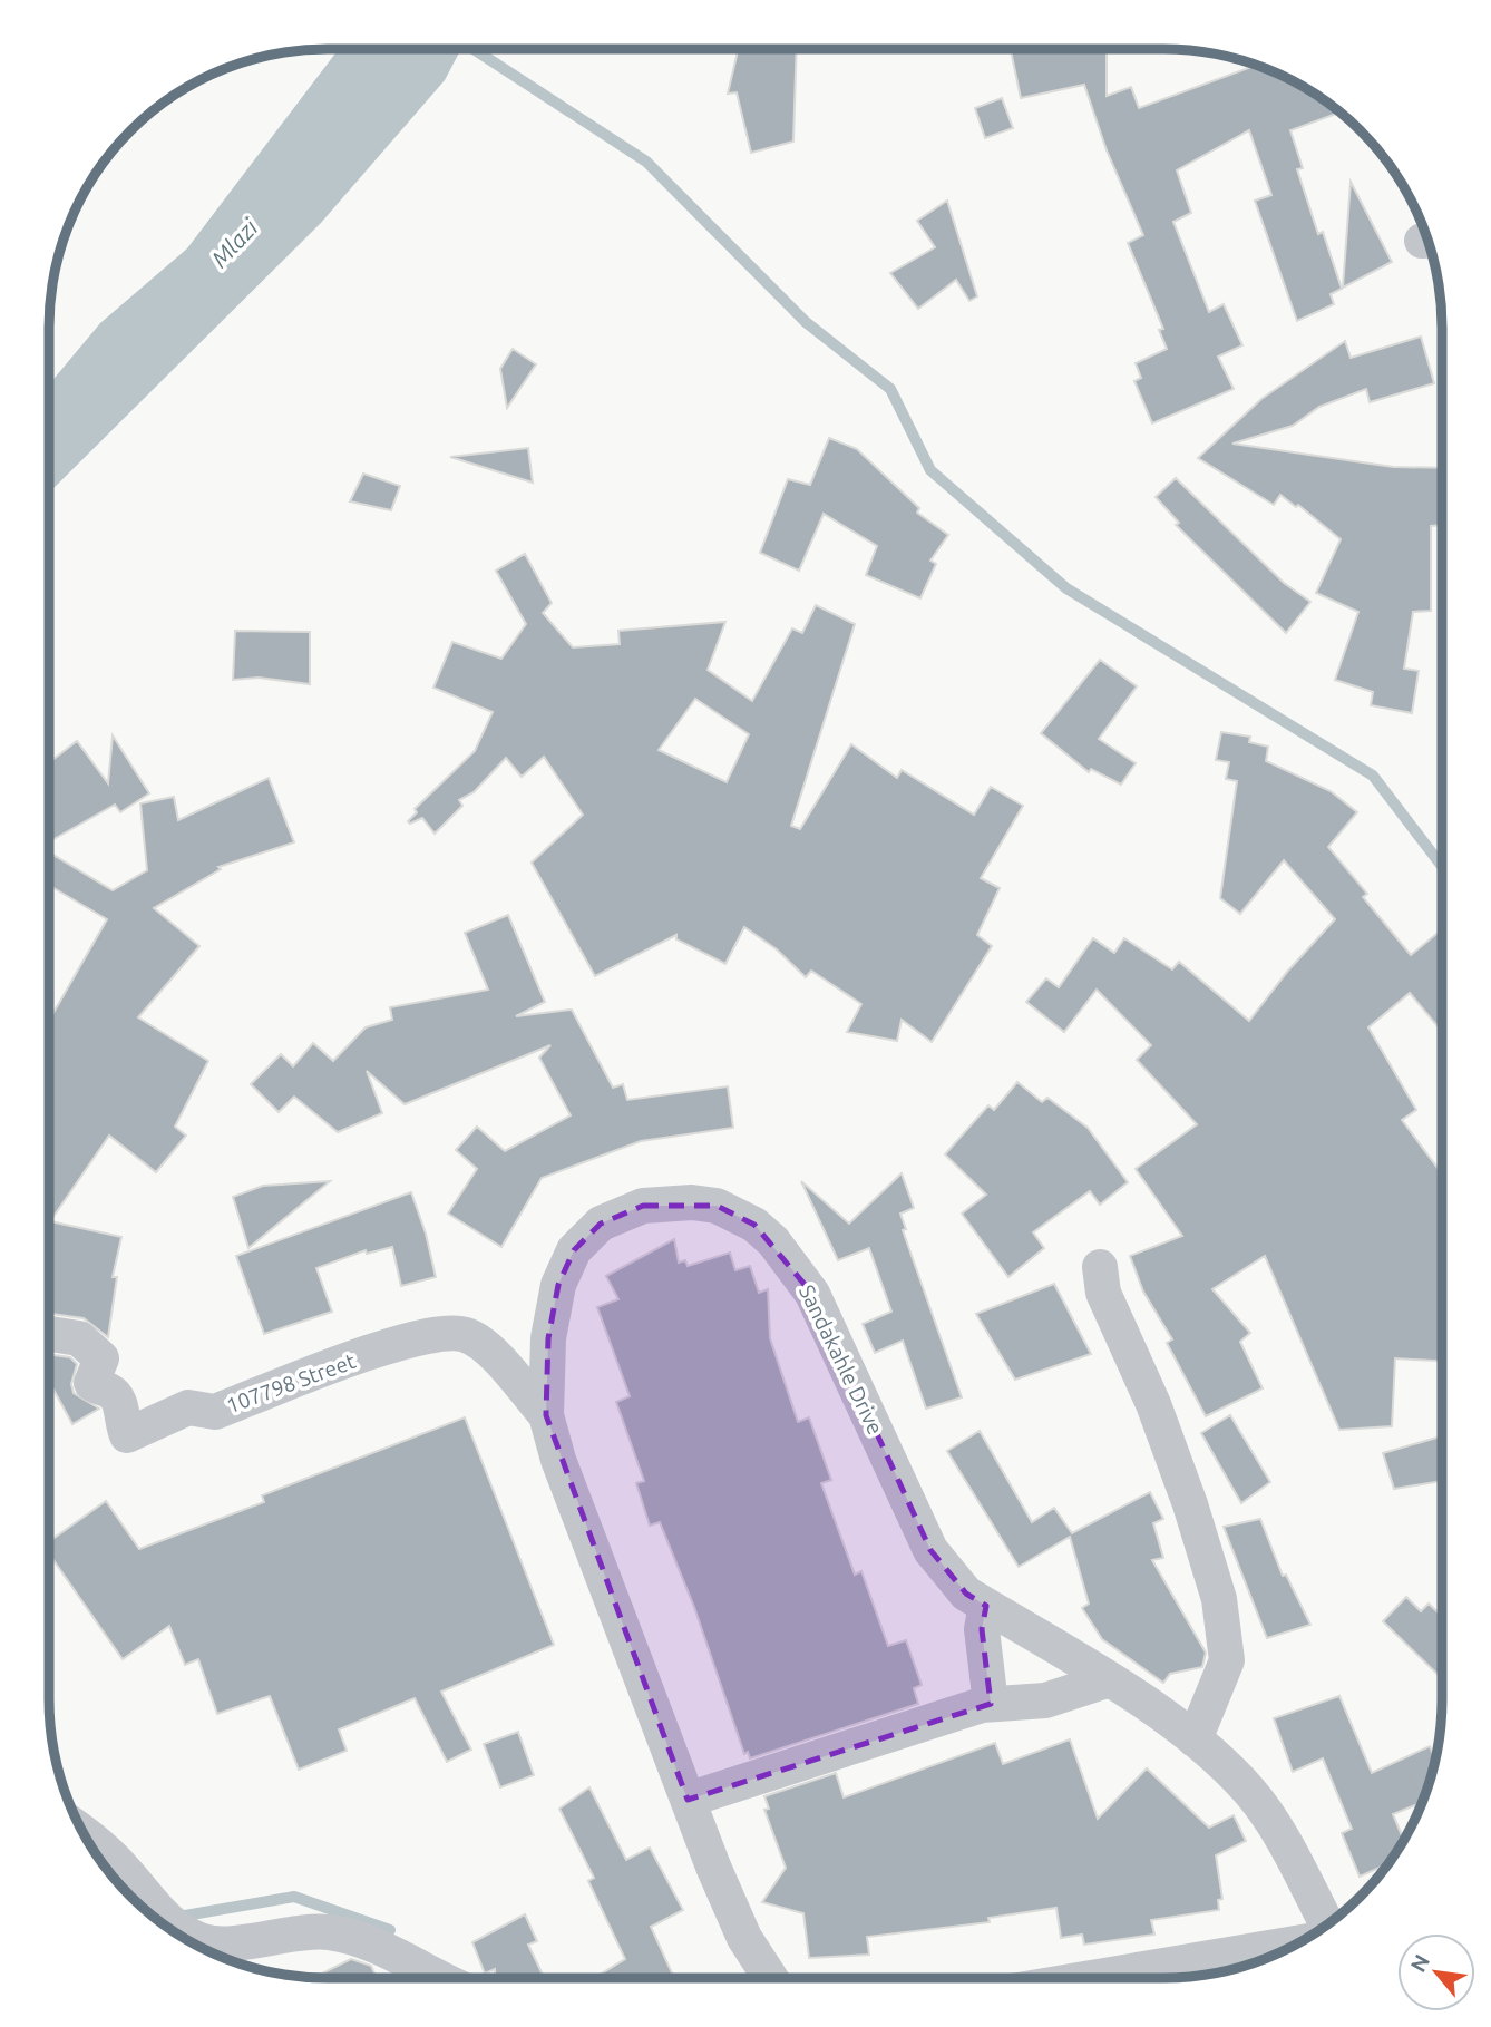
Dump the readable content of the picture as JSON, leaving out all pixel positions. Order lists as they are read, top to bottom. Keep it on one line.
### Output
{"streets":{"street":["Sandakahle Drive","107798 Street"]},"crossings":[["Sandakahle Drive","107798 Street"]],"water":["Mlazi"],"north":"top left"}
